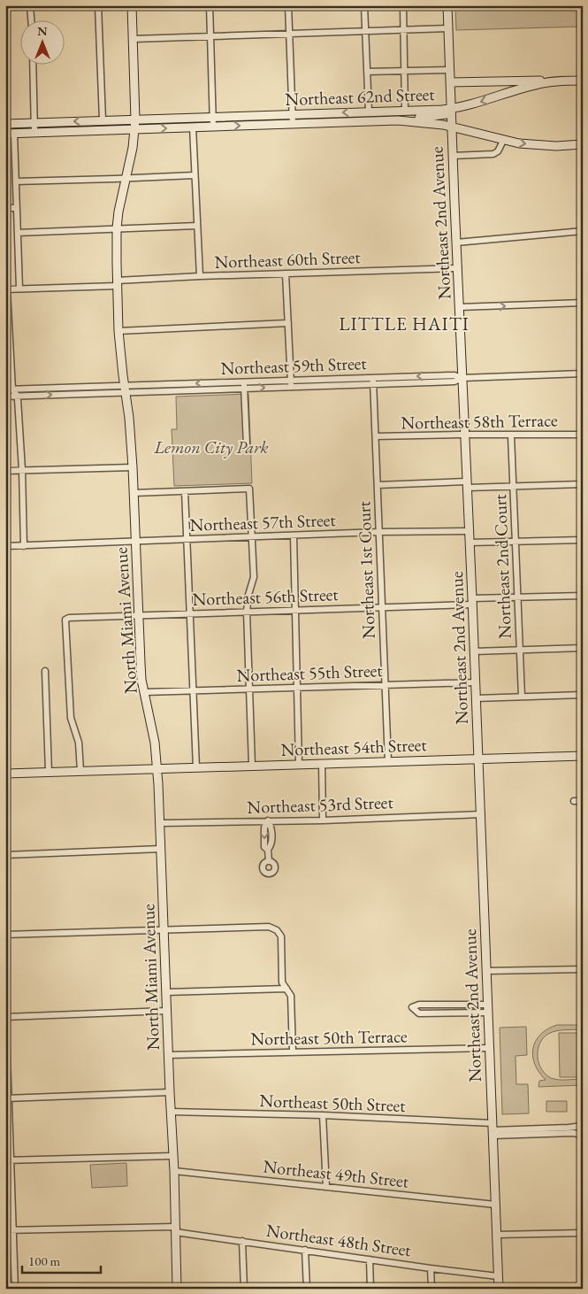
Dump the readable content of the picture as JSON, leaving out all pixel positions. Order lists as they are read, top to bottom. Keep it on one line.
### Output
{"streets":{"main road":["Northeast 62nd Street","Northeast 2nd Avenue","North Miami Avenue","Northeast 54th Street"],"street":["Northeast 60th Street","Northeast 59th Street","Northeast 58th Terrace","Northeast 57th Street","Northeast 2nd Court","Northeast 1st Court","Northeast 56th Street","Northeast 55th Street","Northeast 53rd Street","Northeast 50th Terrace","Northeast 50th Street","Northeast 49th Street","Northeast 48th Street"]},"crossings":[["Northeast 62nd Street","Northeast 2nd Avenue"],["Northeast 62nd Street","North Miami Avenue"],["Northeast 2nd Avenue","Northeast 60th Street"],["Northeast 2nd Avenue","Northeast 59th Street"],["Northeast 2nd Avenue","Northeast 58th Terrace"],["Northeast 2nd Avenue","Northeast 57th Street"],["Northeast 2nd Avenue","Northeast 56th Street"],["Northeast 2nd Avenue","Northeast 55th Street"],["Northeast 2nd Avenue","Northeast 54th Street"],["Northeast 2nd Avenue","Northeast 53rd Street"],["Northeast 2nd Avenue","Northeast 50th Terrace"],["Northeast 2nd Avenue","Northeast 50th Street"],["Northeast 2nd Avenue","Northeast 49th Street"],["Northeast 2nd Avenue","Northeast 48th Street"],["Northeast 60th Street","North Miami Avenue"],["Northeast 59th Street","Northeast 1st Court"],["Northeast 59th Street","North Miami Avenue"],["Northeast 58th Terrace","Northeast 2nd Court"],["Northeast 58th Terrace","Northeast 1st Court"],["Northeast 57th Street","Northeast 1st Court"],["Northeast 57th Street","North Miami Avenue"],["Northeast 2nd Court","Northeast 56th Street"],["Northeast 1st Court","Northeast 56th Street"],["Northeast 1st Court","Northeast 55th Street"],["Northeast 1st Court","Northeast 54th Street"],["Northeast 56th Street","North Miami Avenue"],["Northeast 56th Street","Northeast 54th Street"],["North Miami Avenue","Northeast 55th Street"],["North Miami Avenue","Northeast 54th Street"],["North Miami Avenue","Northeast 53rd Street"],["North Miami Avenue","Northeast 50th Terrace"],["North Miami Avenue","Northeast 50th Street"],["North Miami Avenue","Northeast 49th Street"],["North Miami Avenue","Northeast 48th Street"]],"districts":["LITTLE HAITI"],"parks":["Lemon City Park"],"scale_bar":"100 m","north":"top"}
